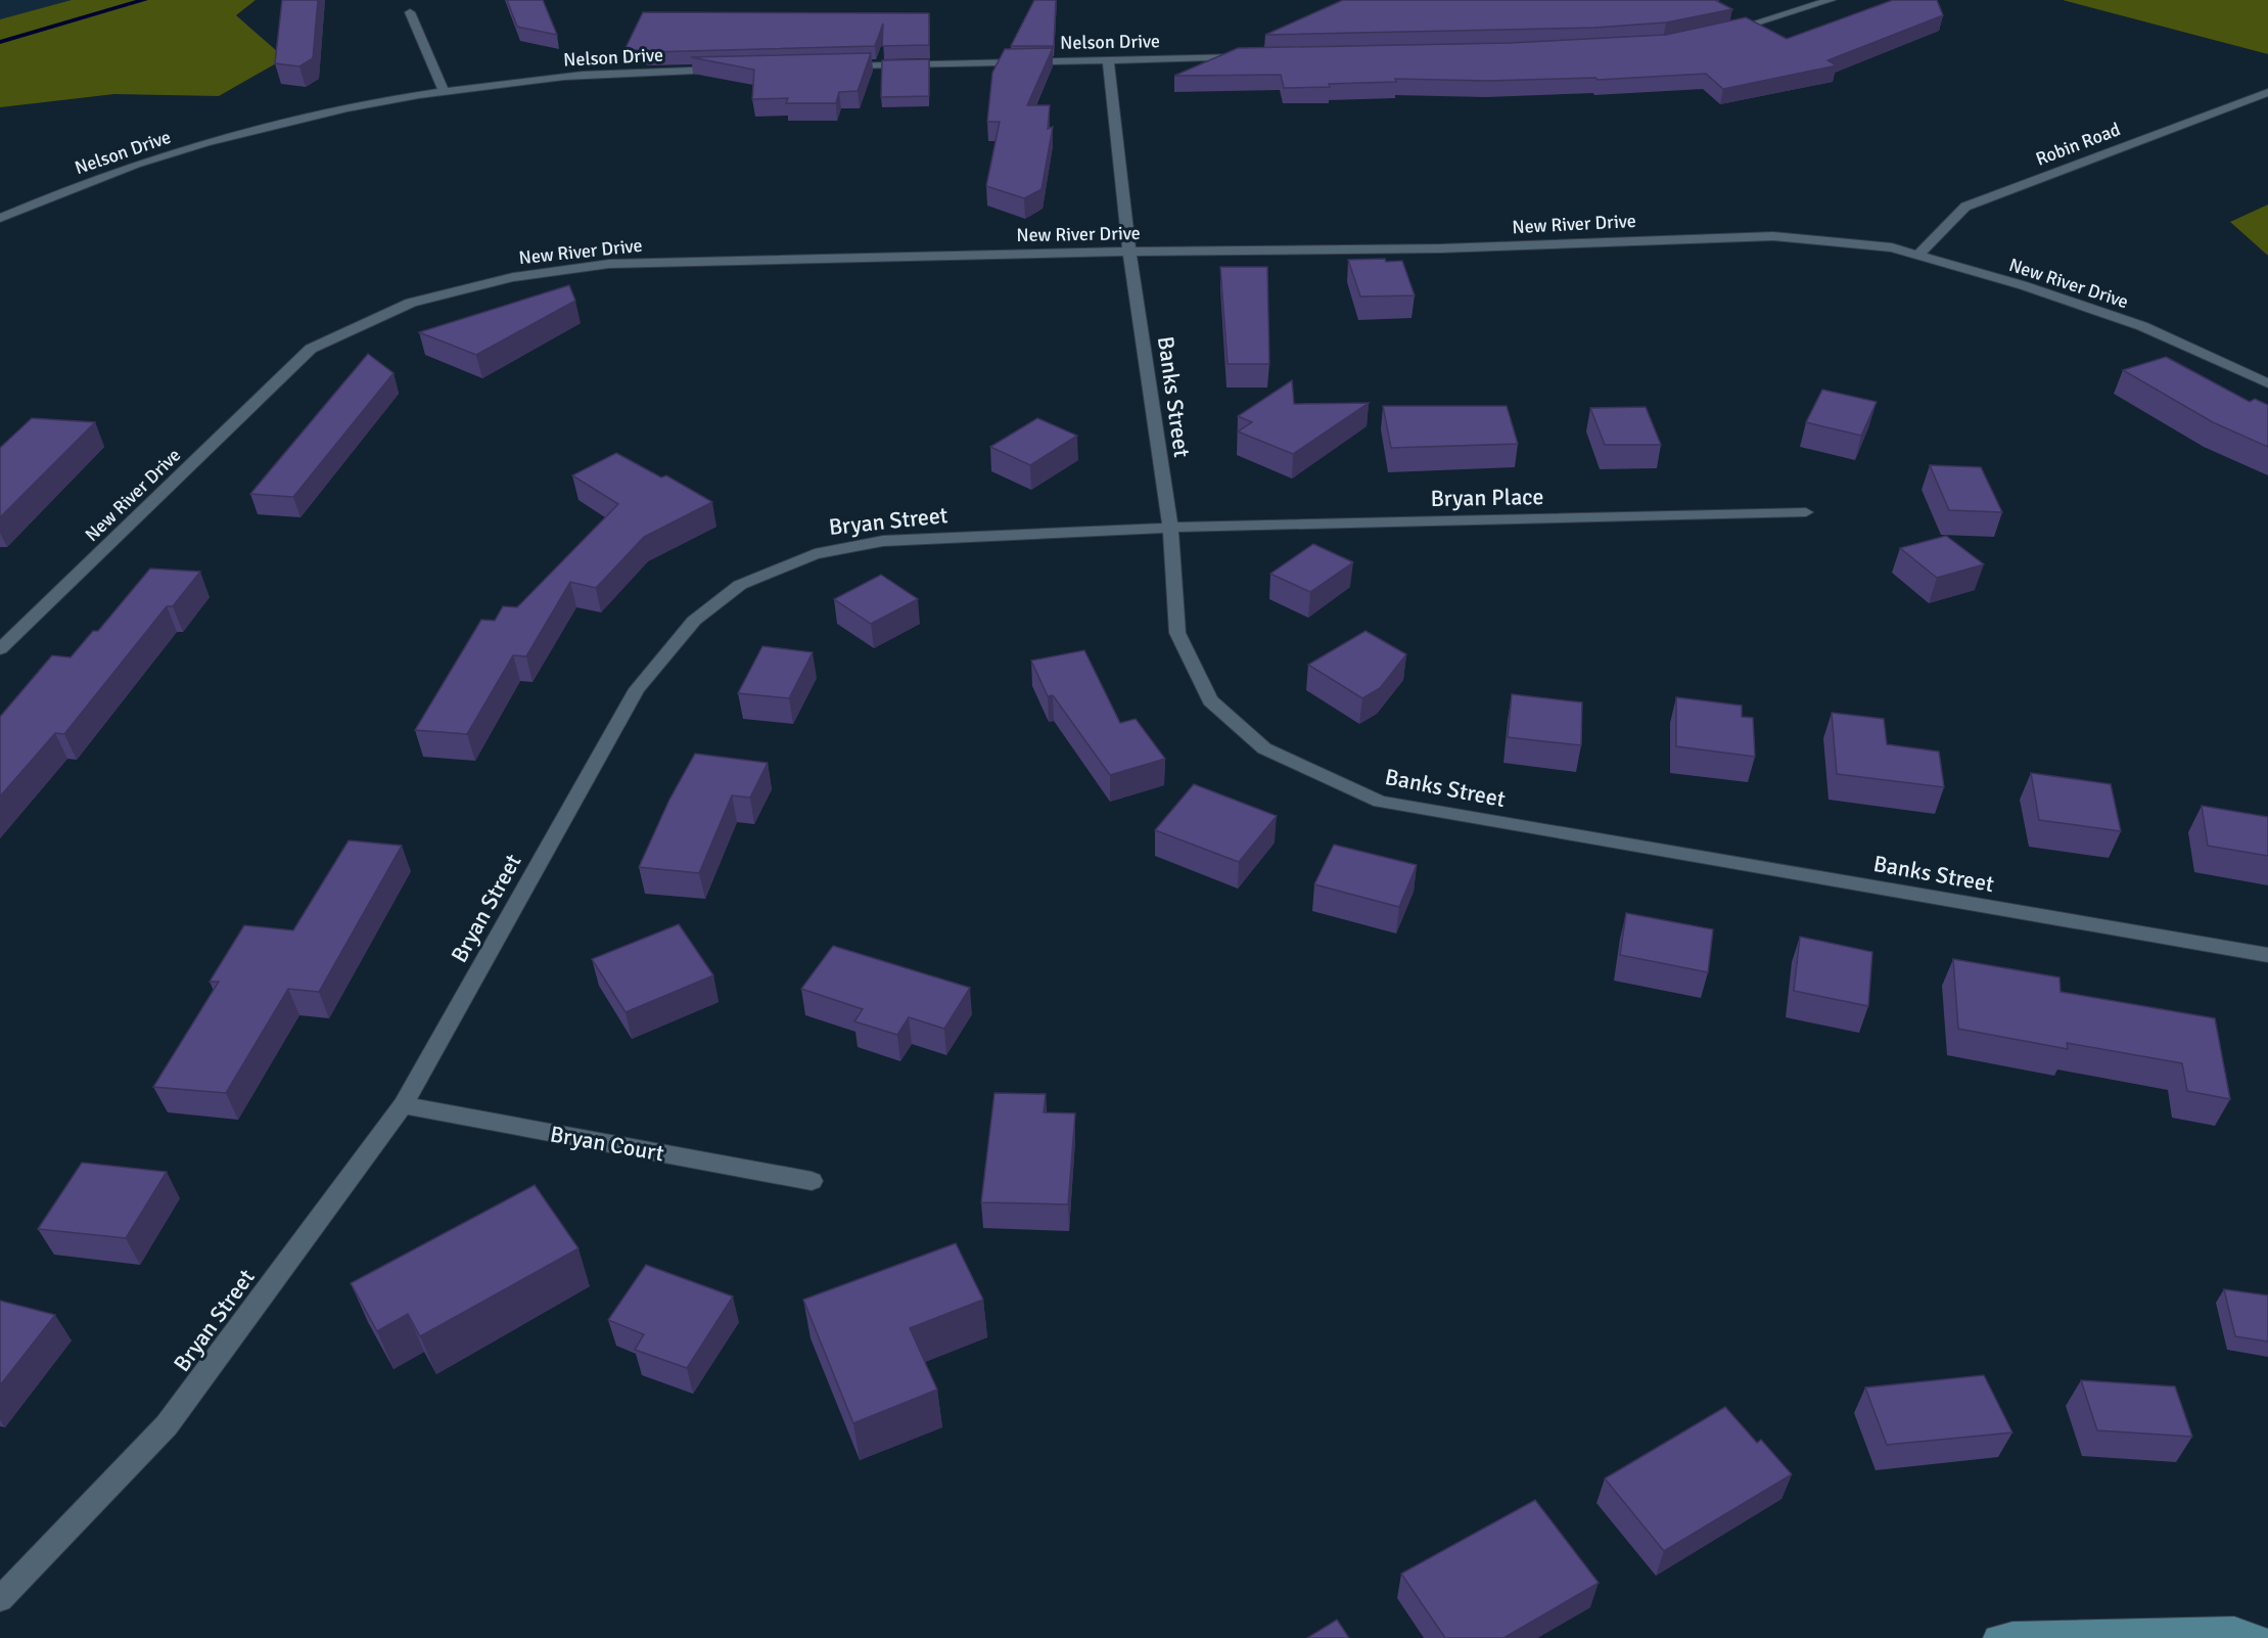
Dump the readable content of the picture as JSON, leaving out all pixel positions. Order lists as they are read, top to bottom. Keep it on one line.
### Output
{"streets":{"street":["Nelson Drive","Robin Road","New River Drive","Banks Street","Bryan Place","Bryan Street","Bryan Court"]},"crossings":[["Nelson Drive","Banks Street"],["Robin Road","New River Drive"],["New River Drive","Banks Street"],["Banks Street","Bryan Place"],["Banks Street","Bryan Street"],["Bryan Place","Bryan Street"],["Bryan Street","Bryan Court"]]}
